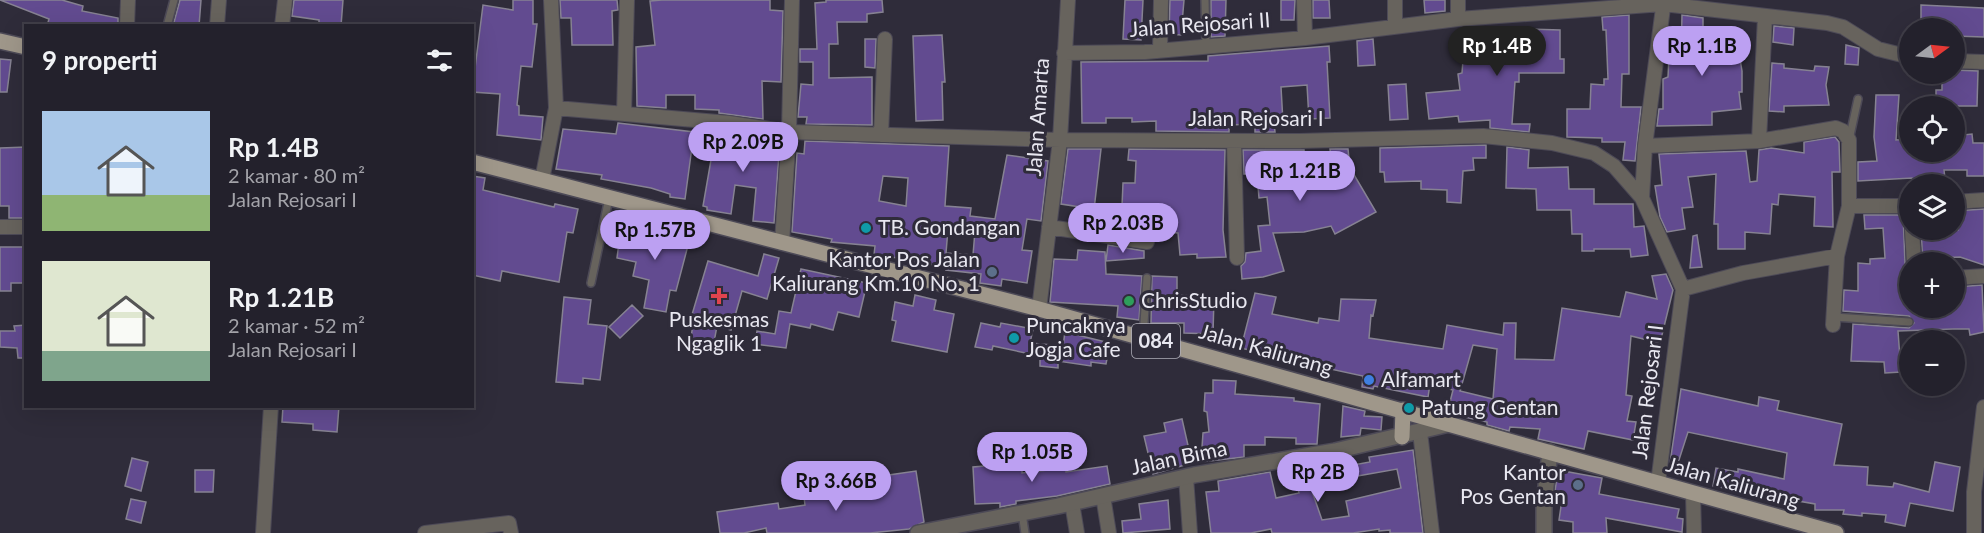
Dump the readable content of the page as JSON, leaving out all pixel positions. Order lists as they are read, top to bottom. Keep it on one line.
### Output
{"streets":{"main road":["084","Jalan Kaliurang"],"street":["Jalan Rejosari II","Jalan Amarta","Jalan Rejosari I","Jalan Bima"]},"crossings":[["Jalan Rejosari II","Jalan Amarta"],["Jalan Amarta","Jalan Rejosari I"],["Jalan Amarta","Jalan Kaliurang"],["Jalan Rejosari I","Jalan Kaliurang"],["Jalan Kaliurang","Jalan Bima"]],"places":{"other":["TB. Gondangan","Kantor Pos Jalan Kaliurang Km.10 No. 1","ChrisStudio","Puncaknya Jogja Cafe","Alfamart","Patung Gentan","Kantor Pos Gentan"],"health":["Puskesmas Ngaglik 1"]},"north":"right","page":{"map_buttons":["+","−"],"heading":"9 properti","price":["Rp 1.4B","Rp 1.1B","Rp 2.09B","Rp 1.21B","Rp 2.03B","Rp 1.57B","Rp 1.05B","Rp 2B","Rp 3.66B"],"list":[{"name":"Rp 1.4B","note":"2 kamar · 80 m² · Jalan Rejosari I"},{"name":"Rp 1.21B","note":"2 kamar · 52 m² · Jalan Rejosari I"}]}}
